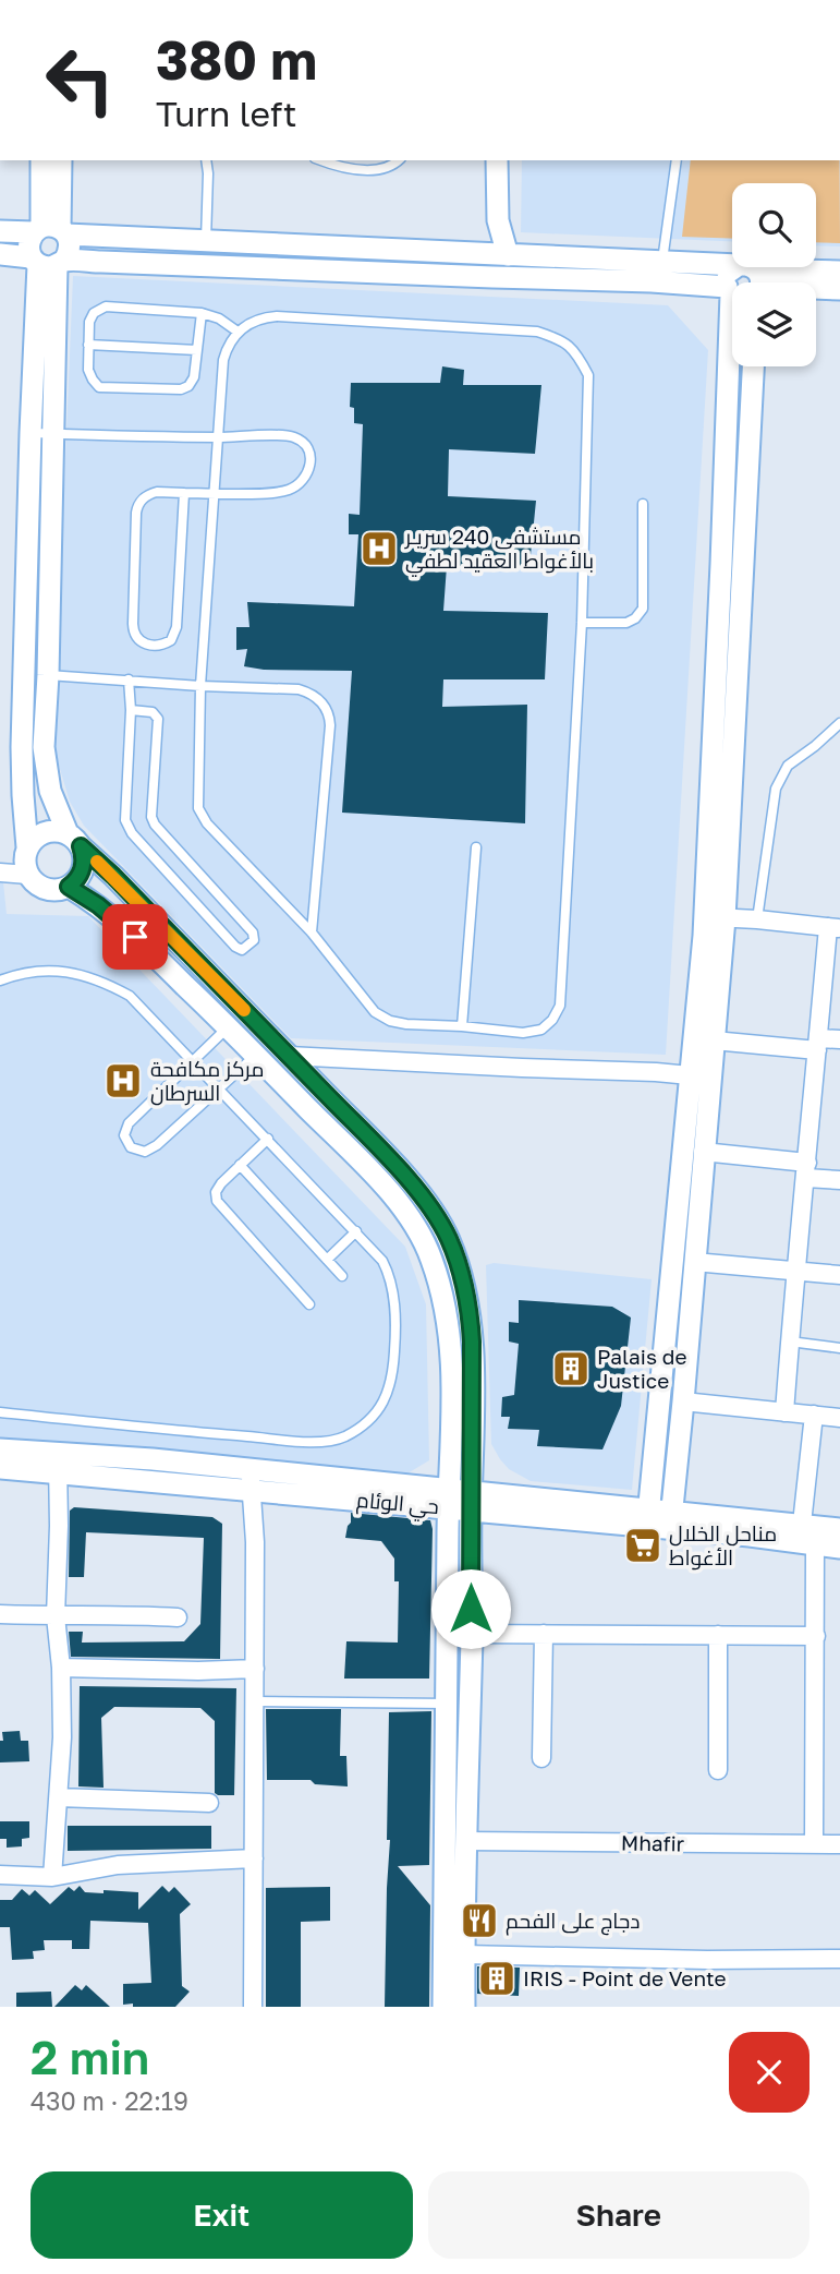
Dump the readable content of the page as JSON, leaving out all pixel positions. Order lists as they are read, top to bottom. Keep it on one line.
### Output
{"streets":{"street":["حي الوئام","Mhafir"]},"places":{"hospital":["مستشفى 240 سريـر بالأغواط العقيد لطفي","مركز مكافحة السرطان"],"building":["Palais de Justice","IRIS - Point de Vente"],"supermarket":["مناحل الخلال الأغواط"],"restaurant":["دجاج على الفحم"]},"page":{"turn":["380 m","Turn left"],"heading":["2 min","430 m · 22:19"],"buttons":["Exit","Share"]}}
